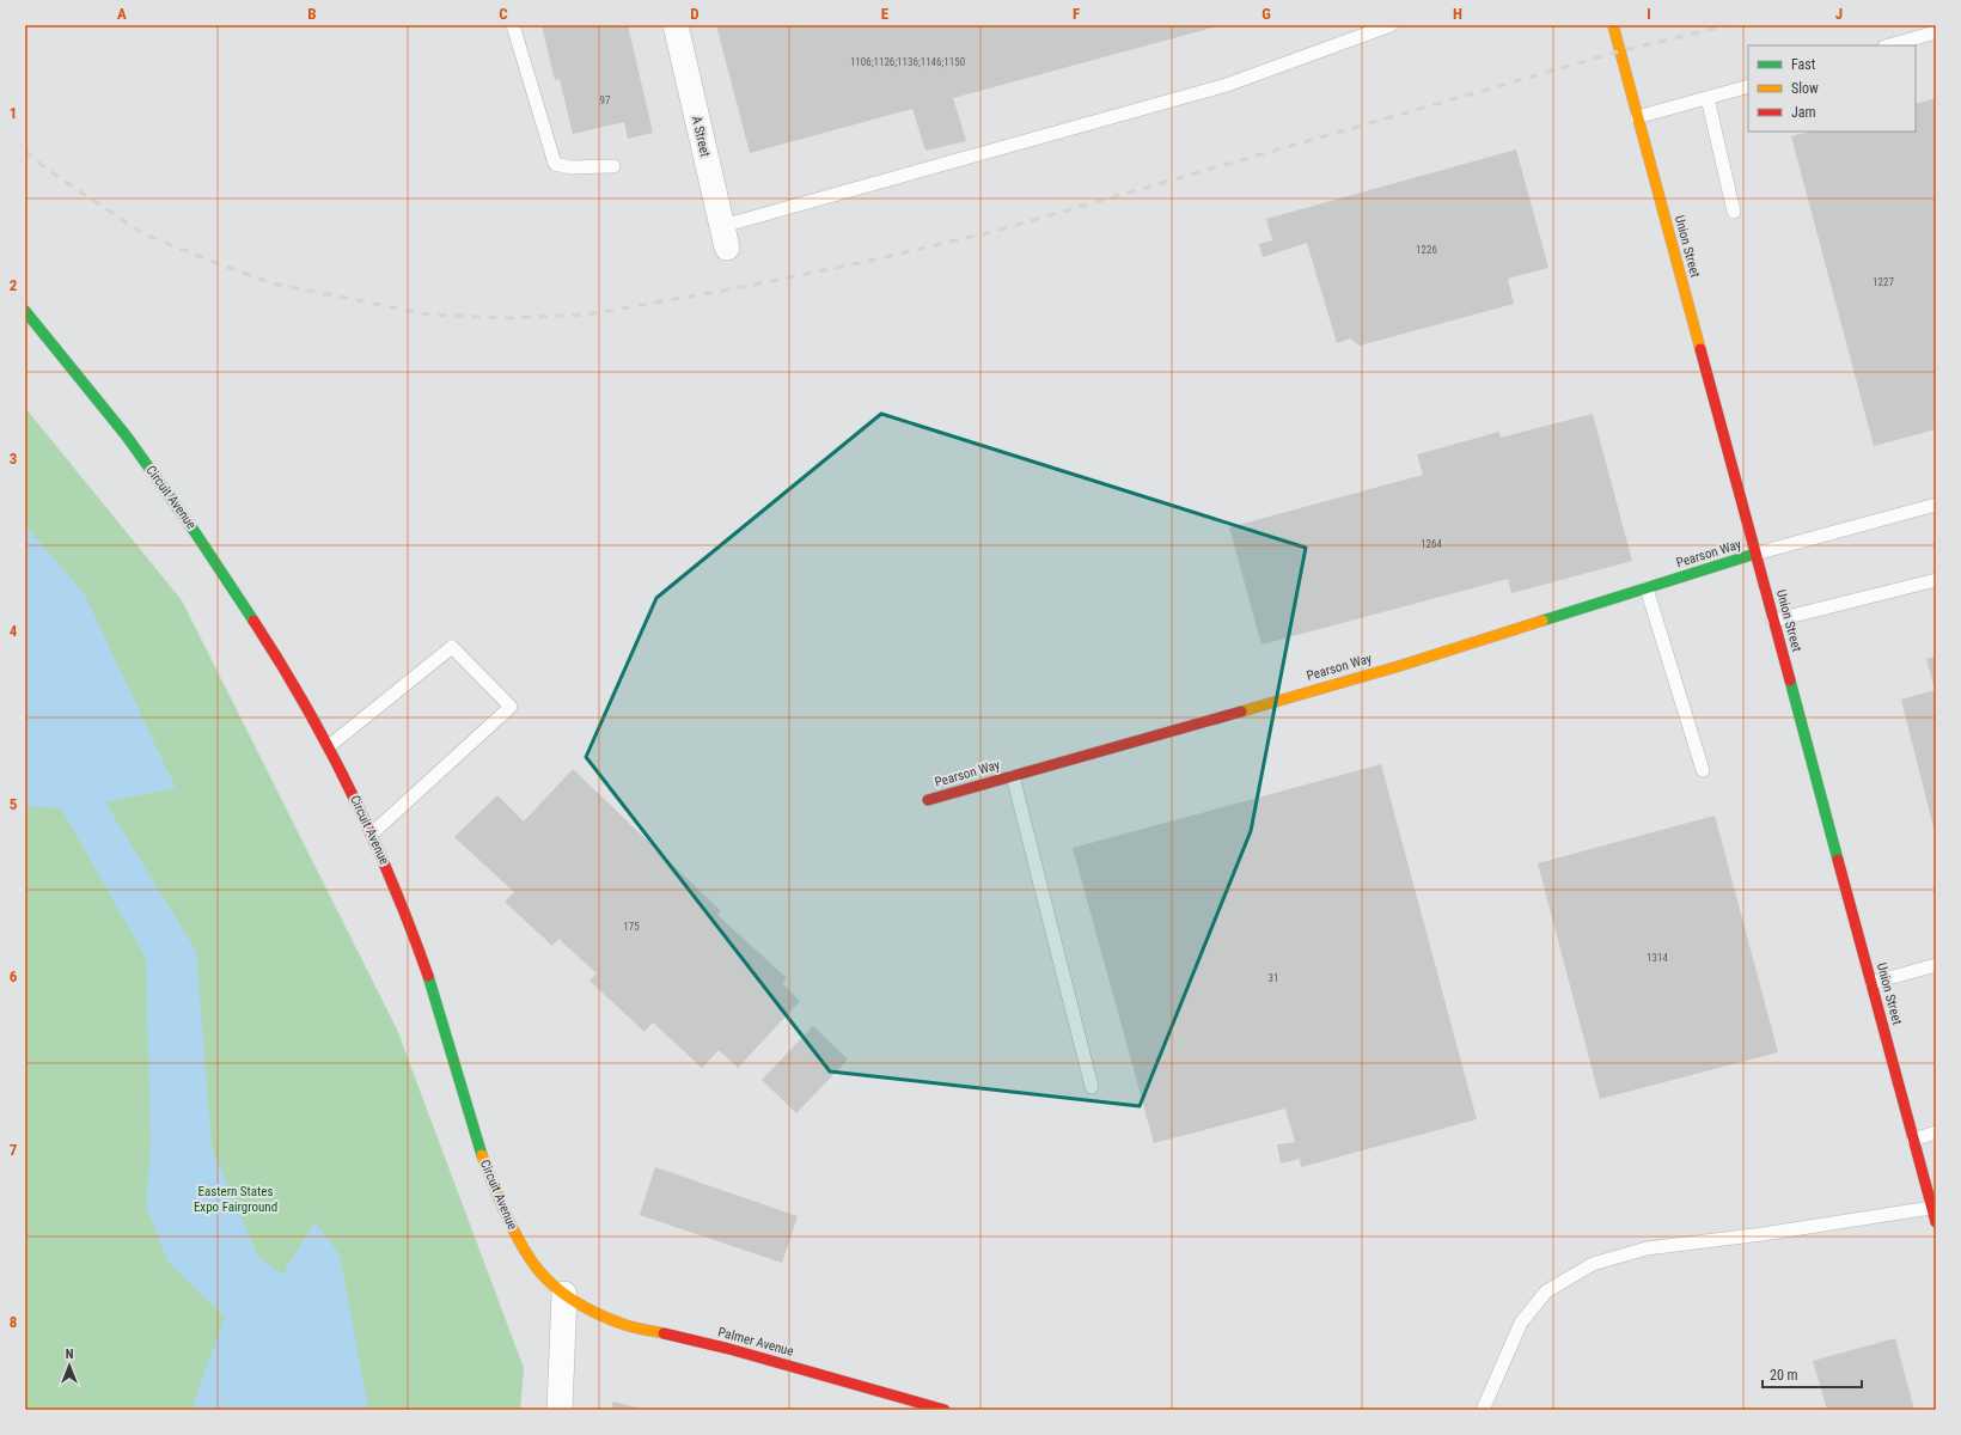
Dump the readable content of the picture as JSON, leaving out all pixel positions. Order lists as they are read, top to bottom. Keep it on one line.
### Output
{"streets":{"street":["A Street","Union Street","Circuit Avenue","Pearson Way","Palmer Avenue"]},"crossings":[["Union Street","Pearson Way"],["Circuit Avenue","Palmer Avenue"]],"parks":["Eastern States Expo Fairground"],"house_numbers":["1106;1126;1136;1146;1150","97","1226","1227","1264","175","1314","31"],"legend":["Fast","Slow","Jam"],"scale_bar":"20 m","north":"top","grid":{"columns":["A","B","C","D","E","F","G","H","I","J"],"rows":["1","2","3","4","5","6","7","8"]}}
